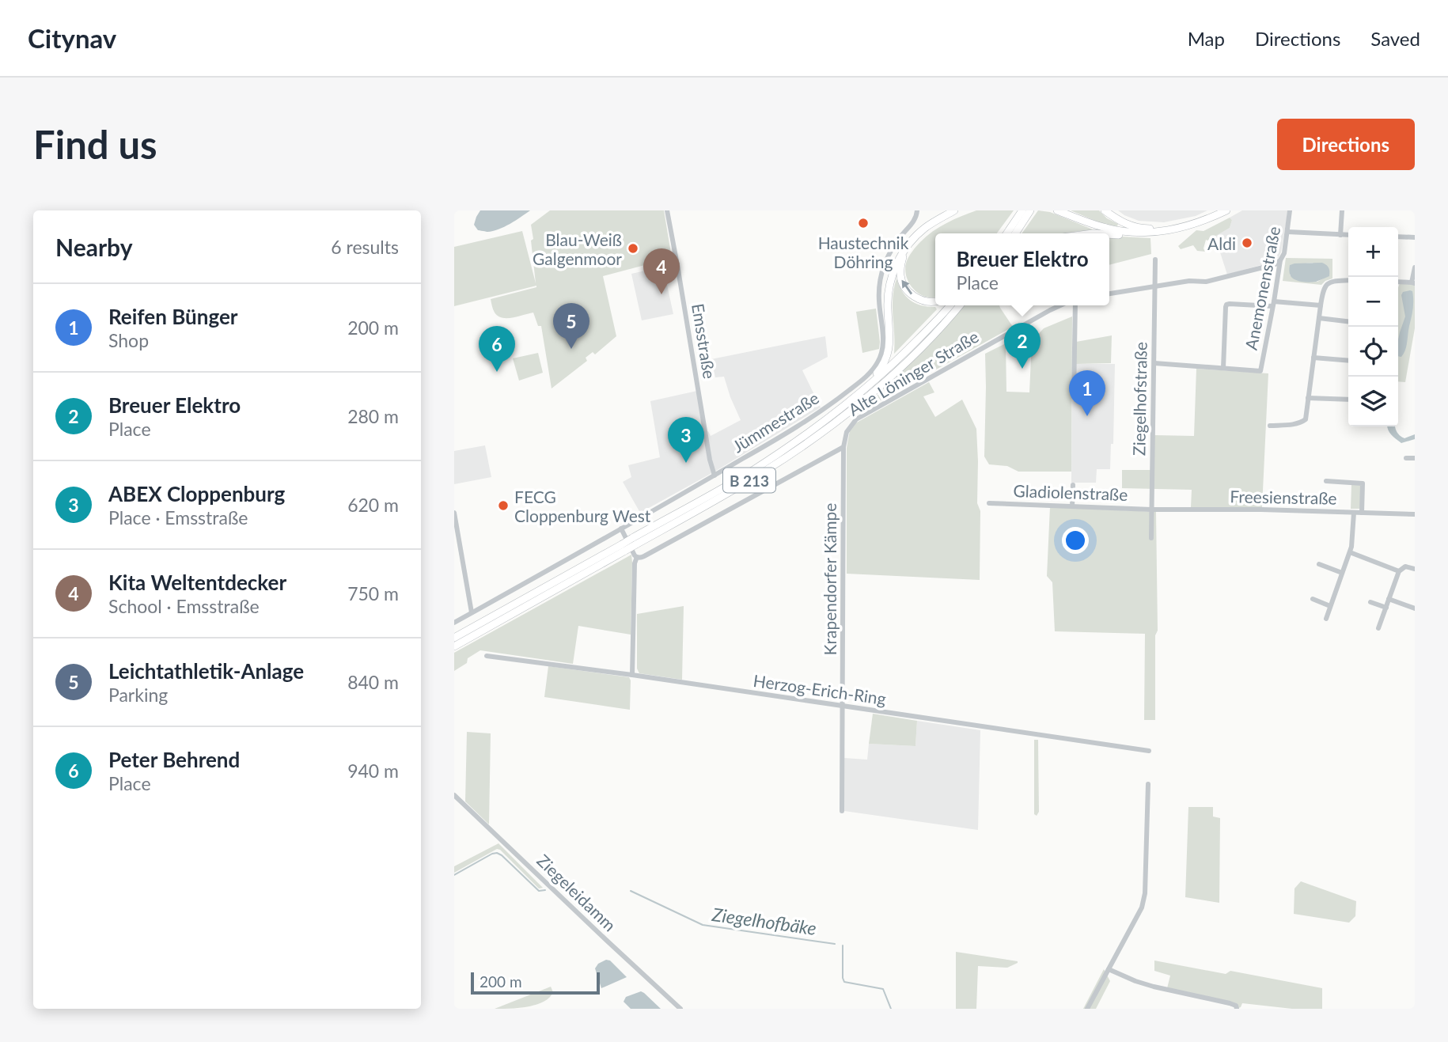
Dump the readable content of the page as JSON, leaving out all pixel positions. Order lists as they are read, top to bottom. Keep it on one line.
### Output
{"streets":{"highway":["B 213"],"street":["Anemonenstraße","Emsstraße","Alte Löninger Straße","Ziegelhofstraße","Jümmestraße","Gladiolenstraße","Freesienstraße","Krapendorfer Kämpe","Herzog-Erich-Ring","Ziegeleidamm"]},"crossings":[["Emsstraße","Jümmestraße"],["Alte Löninger Straße","Krapendorfer Kämpe"],["Ziegelhofstraße","Gladiolenstraße"],["Ziegelhofstraße","Freesienstraße"],["Gladiolenstraße","Freesienstraße"],["Krapendorfer Kämpe","Herzog-Erich-Ring"]],"water":["Ziegelhofbäke"],"places":["Haustechnik Döhring","Aldi","Blau-Weiß Galgenmoor","FECG Cloppenburg West"],"scale_bar":"200 m","page":{"header":"Citynav","nav":["Map","Directions","Saved"],"buttons":"Directions","title":"Find us","heading":["Nearby","6 results"],"map_buttons":["+","−"],"popup":["Breuer Elektro","Place"],"pins":["4","5","2","6","1","3"],"list":[{"mark":"1","name":"Reifen Bünger","note":"Shop","value":"200 m"},{"mark":"2","name":"Breuer Elektro","note":"Place","value":"280 m"},{"mark":"3","name":"ABEX Cloppenburg","note":"Place · Emsstraße","value":"620 m"},{"mark":"4","name":"Kita Weltentdecker","note":"School · Emsstraße","value":"750 m"},{"mark":"5","name":"Leichtathletik-Anlage","note":"Parking","value":"840 m"},{"mark":"6","name":"Peter Behrend","note":"Place","value":"940 m"}],"scale":"200 m"}}
